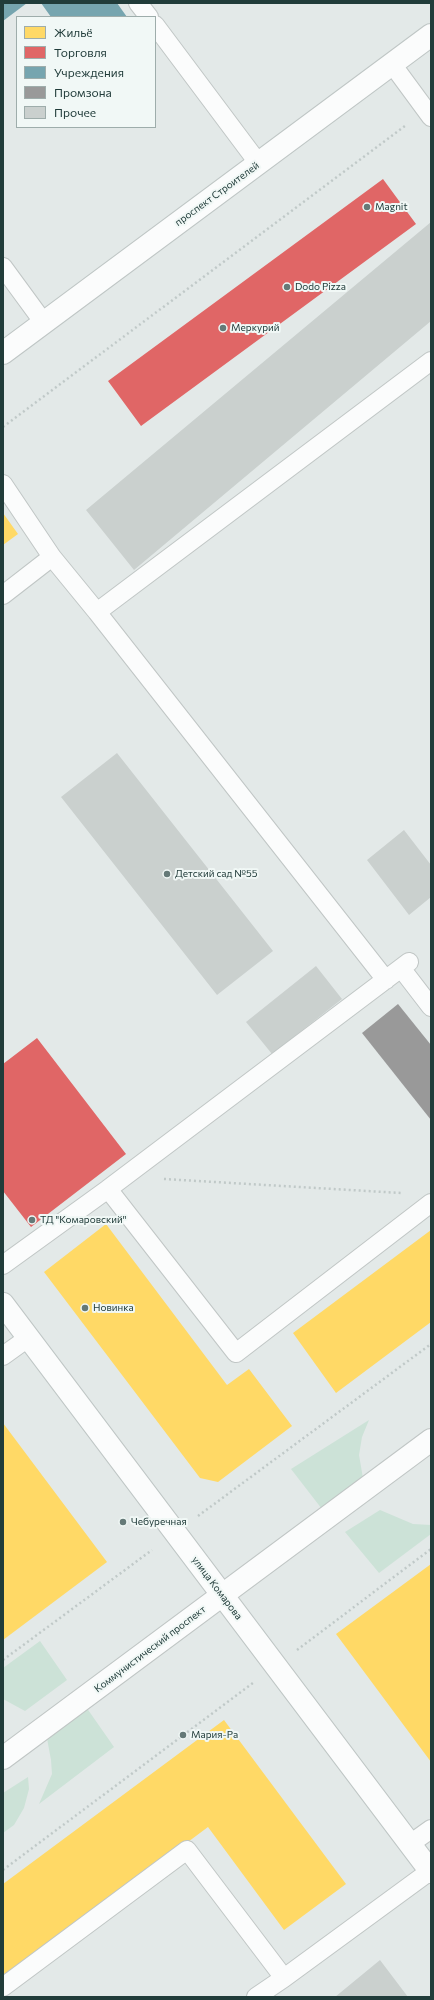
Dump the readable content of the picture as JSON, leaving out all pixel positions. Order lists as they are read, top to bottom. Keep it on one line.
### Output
{"streets":{"street":["проспект Строителей","улица Комарова","Коммунистический проспект"]},"crossings":[["улица Комарова","Коммунистический проспект"]],"places":["Magnit","Dodo Pizza","Меркурий","Детский сад №55","ТД \"Комаровский\"","Новинка","Чебуречная","Мария-Ра"],"legend":["Жильё","Торговля","Учреждения","Промзона","Прочее"]}
